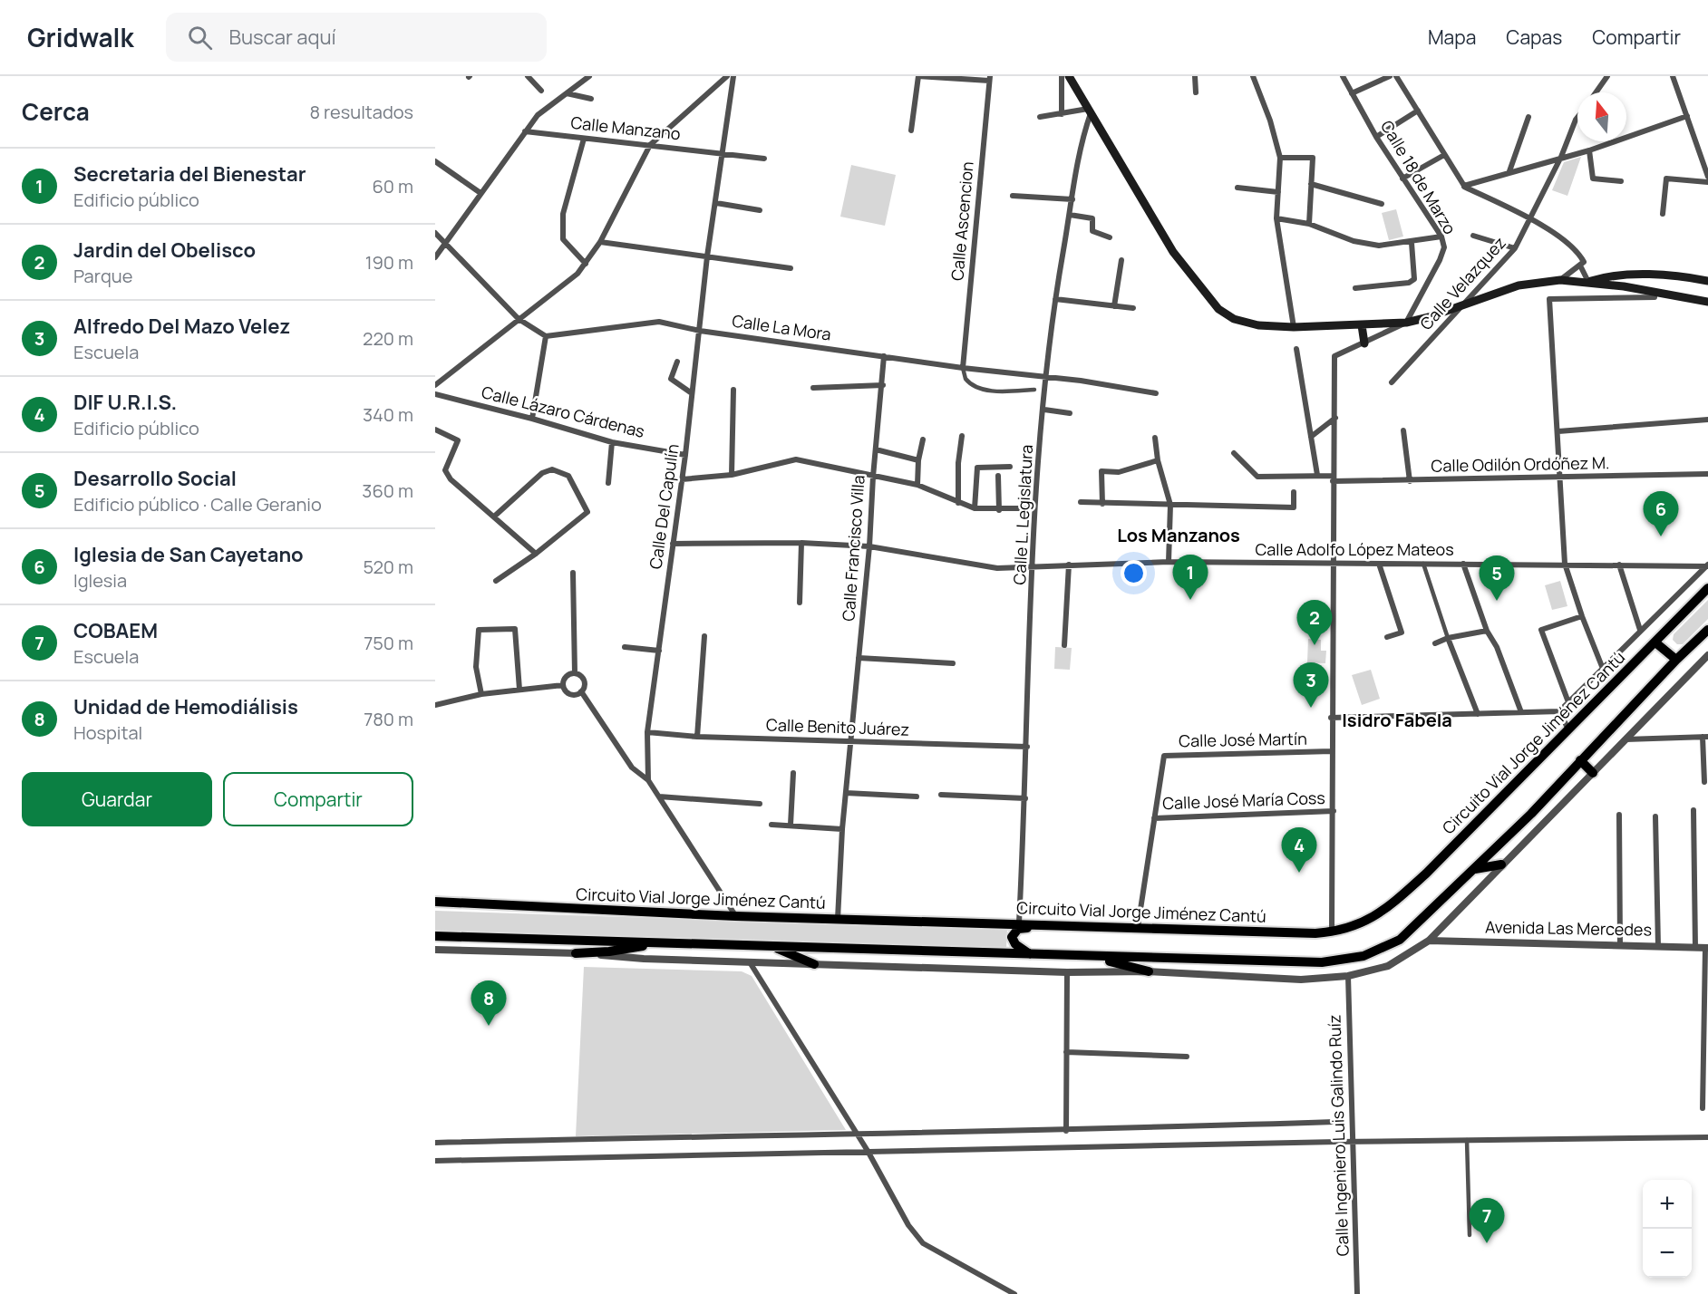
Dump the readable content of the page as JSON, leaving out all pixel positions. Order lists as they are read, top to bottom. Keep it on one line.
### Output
{"streets":{"main road":["Circuito Vial Jorge Jiménez Cantú"],"street":["Calle Manzano","Calle 18 de Marzo","Calle Ascencion","Calle Velazquez","Calle La Mora","Calle Lázaro Cárdenas","Calle Odilón Ordóñez M.","Calle Del Capulín","Calle L. Legislatura","Calle Francisco Villa","Calle Adolfo López Mateos","Calle Benito Juárez","Calle José Martín","Calle José María Coss","Avenida Las Mercedes","Calle Ingeniero Luis Galindo Ruíz"]},"crossings":[["Calle Manzano","Calle Del Capulín"],["Calle Ascencion","Calle La Mora"],["Calle La Mora","Calle Del Capulín"],["Calle La Mora","Calle L. Legislatura"],["Calle La Mora","Calle Francisco Villa"],["Calle Lázaro Cárdenas","Calle Del Capulín"],["Calle Del Capulín","Calle Adolfo López Mateos"],["Calle Del Capulín","Calle Benito Juárez"],["Calle L. Legislatura","Calle Adolfo López Mateos"],["Calle L. Legislatura","Calle Benito Juárez"],["Calle L. Legislatura","Circuito Vial Jorge Jiménez Cantú"],["Calle Francisco Villa","Calle Adolfo López Mateos"],["Calle Francisco Villa","Calle Benito Juárez"],["Calle Francisco Villa","Circuito Vial Jorge Jiménez Cantú"],["Calle José Martín","Circuito Vial Jorge Jiménez Cantú"],["Calle José Martín","Calle José María Coss"]],"districts":["Los Manzanos","Isidro Fabela"],"north":"top","page":{"header":"Gridwalk","search":"Buscar aquí","nav":["Mapa","Capas","Compartir"],"heading":["Cerca","8 resultados"],"list":[{"mark":"1","name":"Secretaria del Bienestar","note":"Edificio público","value":"60 m"},{"mark":"2","name":"Jardin del Obelisco","note":"Parque","value":"190 m"},{"mark":"3","name":"Alfredo Del Mazo Velez","note":"Escuela","value":"220 m"},{"mark":"4","name":"DIF U.R.I.S.","note":"Edificio público","value":"340 m"},{"mark":"5","name":"Desarrollo Social","note":"Edificio público · Calle Geranio","value":"360 m"},{"mark":"6","name":"Iglesia de San Cayetano","note":"Iglesia","value":"520 m"},{"mark":"7","name":"COBAEM","note":"Escuela","value":"750 m"},{"mark":"8","name":"Unidad de Hemodiálisis","note":"Hospital","value":"780 m"}],"pins":["6","1","5","2","3","4","8","7"],"buttons":["Guardar","Compartir"],"map_buttons":["+","−"]}}
